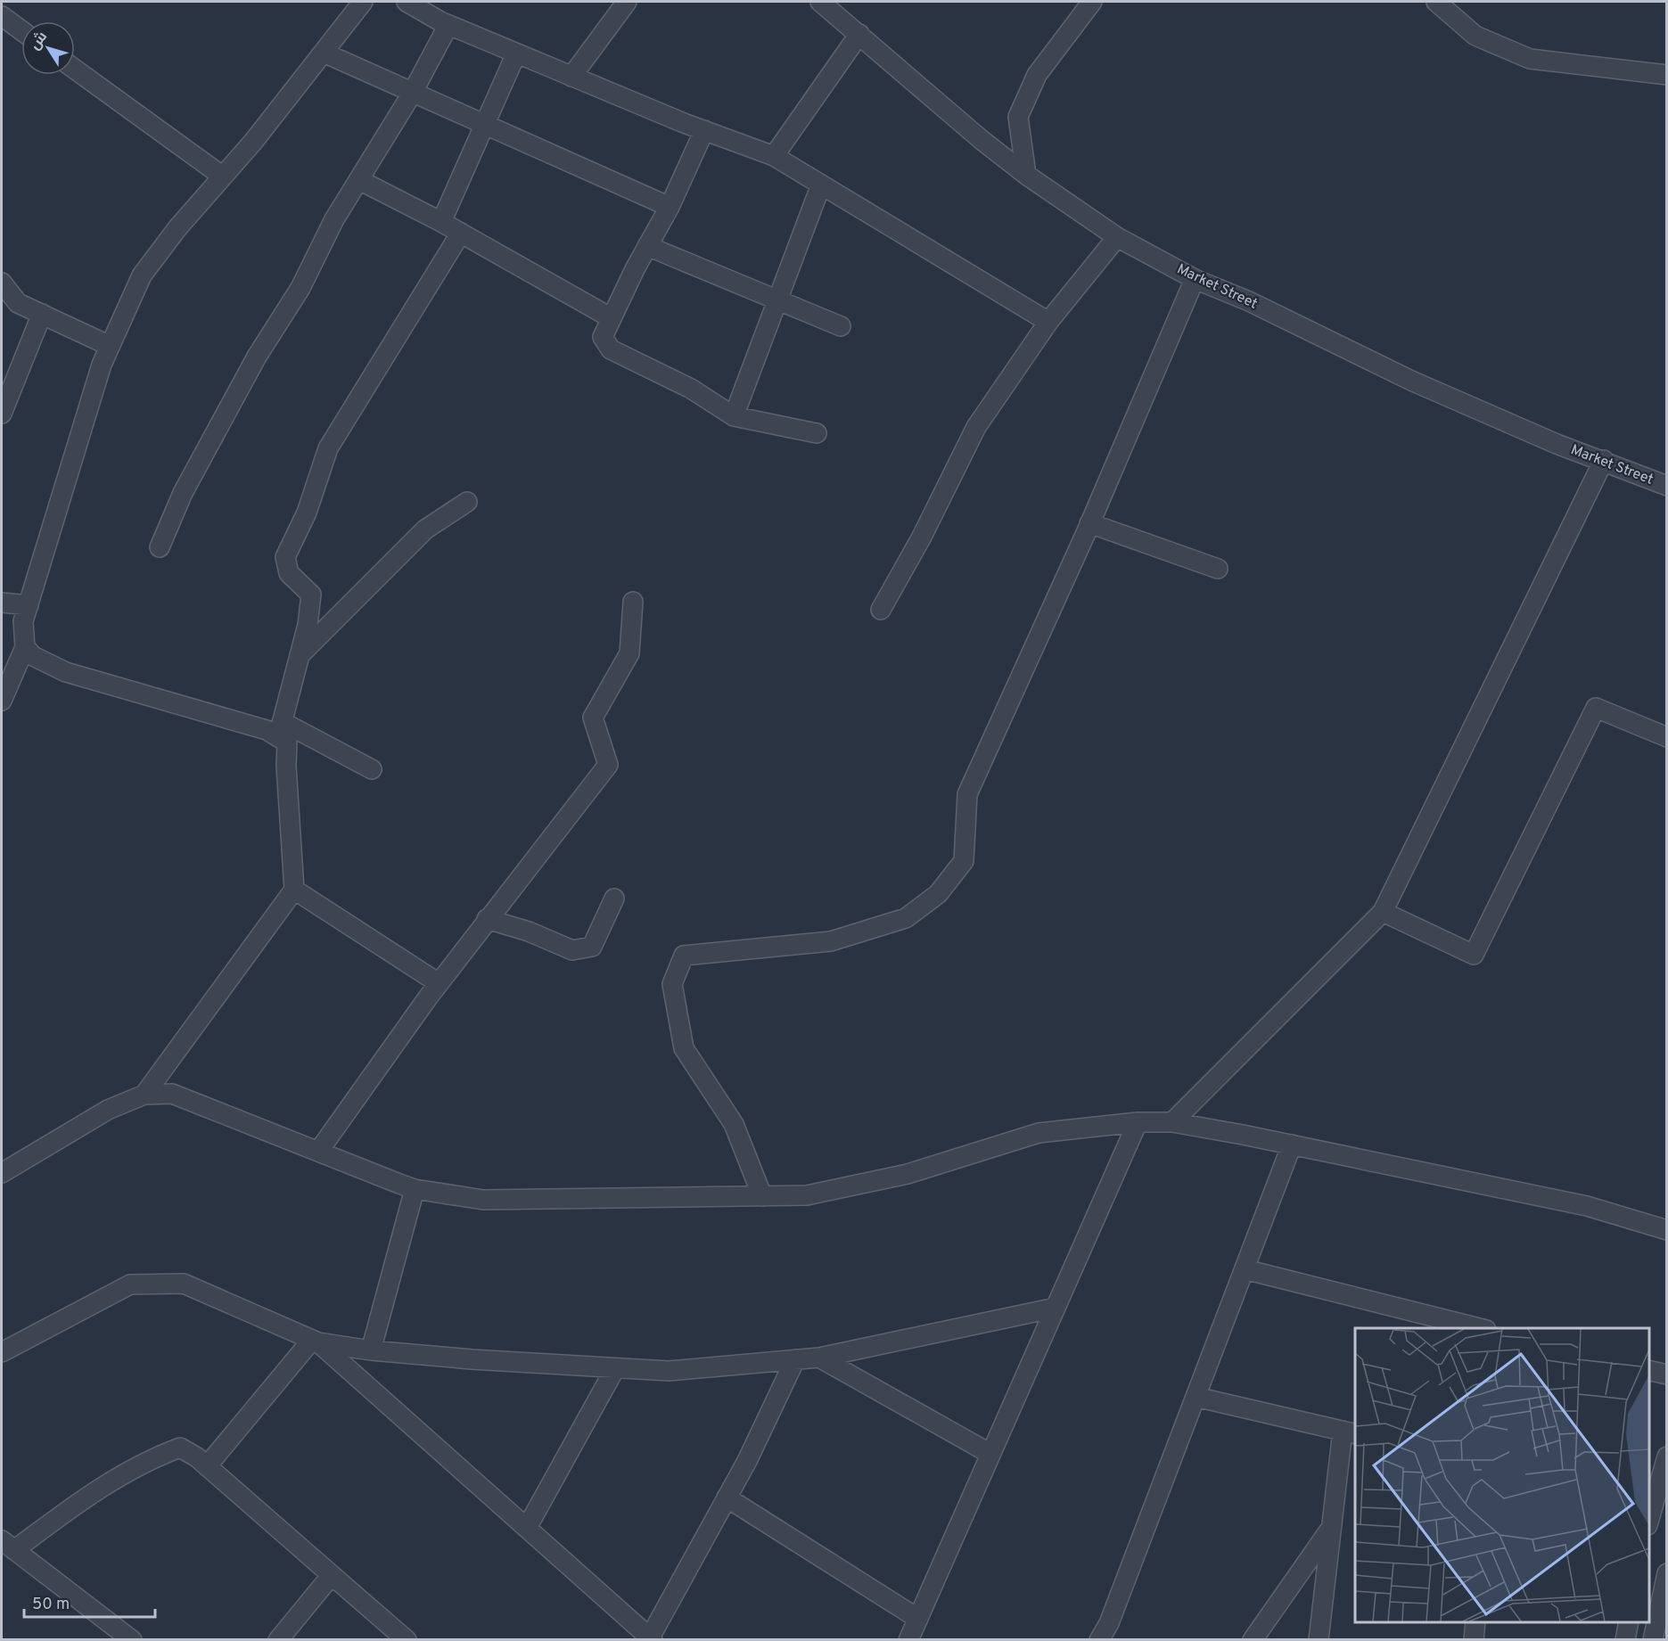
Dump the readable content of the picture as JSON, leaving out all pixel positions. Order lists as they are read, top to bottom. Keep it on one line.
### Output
{"streets":{"street":["Market Street"]},"scale_bar":"50 m","north":"top left"}
